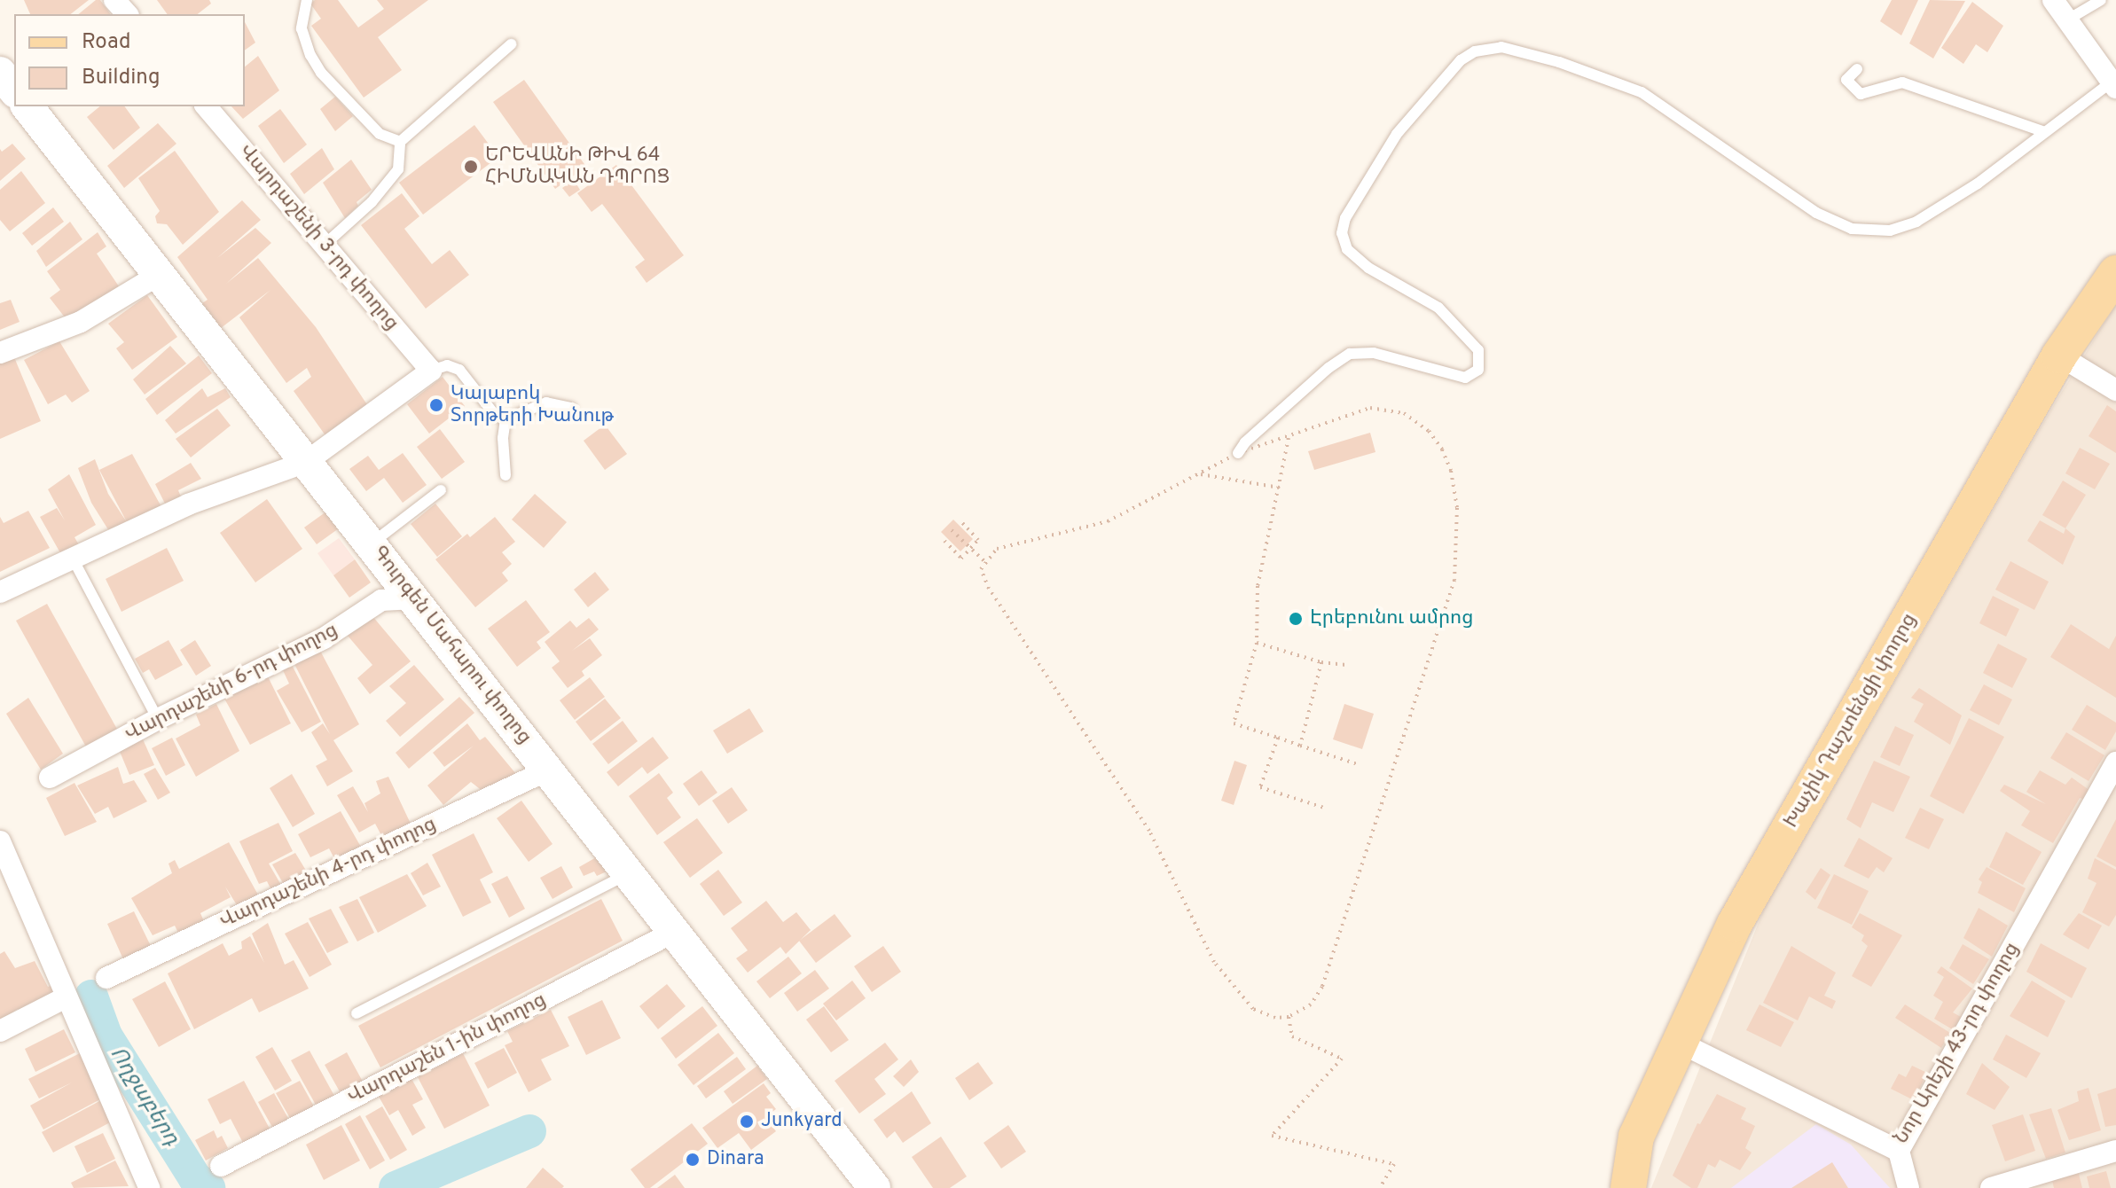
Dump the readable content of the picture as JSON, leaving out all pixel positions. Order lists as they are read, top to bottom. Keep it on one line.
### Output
{"streets":{"main road":["Գուրգեն Մահարու փողոց","Խաչիկ Դաշտենցի փողոց"],"street":["Վարդաշենի 3-րդ փողոց","Վարդաշենի 6-րդ փողոց","Վարդաշենի 4-րդ փողոց","Նոր Արեշի 43-րդ փողոց","Վարդաշեն 1-ին փողոց"]},"crossings":[["Գուրգեն Մահարու փողոց","Վարդաշենի 6-րդ փողոց"],["Գուրգեն Մահարու փողոց","Վարդաշենի 4-րդ փողոց"],["Գուրգեն Մահարու փողոց","Վարդաշեն 1-ին փողոց"],["Խաչիկ Դաշտենցի փողոց","Նոր Արեշի 43-րդ փողոց"]],"water":["Ողջաբերդ"],"places":["ԵՐԵՎԱՆԻ ԹԻՎ 64 ՀԻՄՆԱԿԱՆ ԴՊՐՈՑ","Կալաբոկ Տորթերի Խանութ","Էրեբունու ամրոց","Junkyard","Dinara"],"legend":["Road","Building"]}
